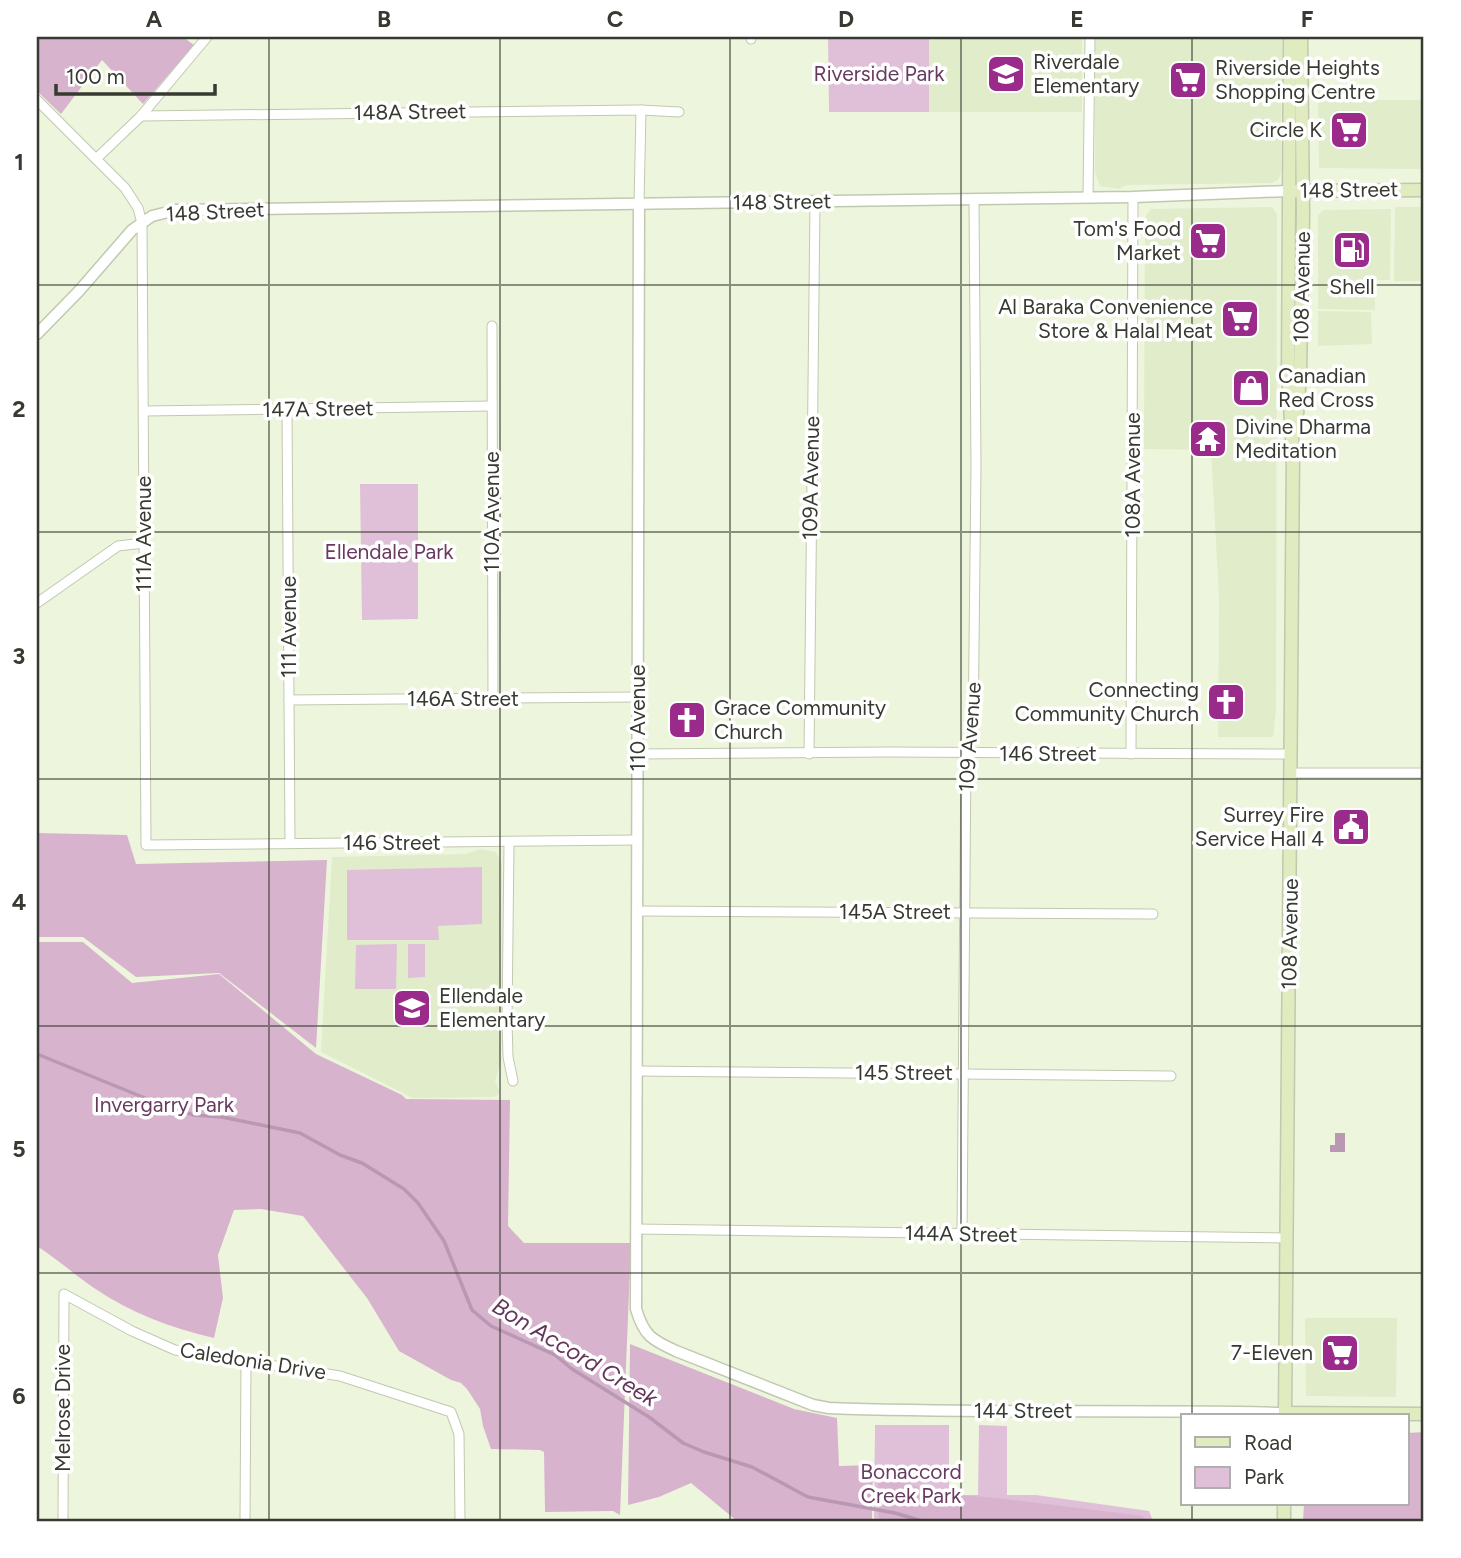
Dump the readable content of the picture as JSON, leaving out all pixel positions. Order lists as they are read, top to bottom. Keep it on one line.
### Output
{"streets":{"main road":["148 Street","108 Avenue"],"street":["148A Street","147A Street","108A Avenue","109A Avenue","110A Avenue","111A Avenue","111 Avenue","146A Street","110 Avenue","109 Avenue","146 Street","145A Street","145 Street","144A Street","Caledonia Drive","Melrose Drive","144 Street"]},"crossings":[["148A Street","110 Avenue"],["148 Street","108 Avenue"],["148 Street","108A Avenue"],["148 Street","109A Avenue"],["148 Street","111A Avenue"],["148 Street","110 Avenue"],["148 Street","109 Avenue"],["108 Avenue","146 Street"],["108 Avenue","144A Street"],["147A Street","110A Avenue"],["147A Street","111A Avenue"],["147A Street","111 Avenue"],["108A Avenue","146 Street"],["109A Avenue","146 Street"],["110A Avenue","146A Street"],["111A Avenue","146 Street"],["111 Avenue","146A Street"],["111 Avenue","146 Street"],["146A Street","110 Avenue"],["110 Avenue","146 Street"],["110 Avenue","145A Street"],["110 Avenue","145 Street"],["110 Avenue","144A Street"],["110 Avenue","144 Street"],["109 Avenue","146 Street"],["109 Avenue","145A Street"],["109 Avenue","145 Street"],["109 Avenue","144A Street"],["Caledonia Drive","Melrose Drive"]],"water":["Bon Accord Creek"],"parks":["Riverside Park","Ellendale Park","Invergarry Park","Bonaccord Creek Park"],"places":{"school or university":["Riverdale Elementary","Ellendale Elementary"],"supermarket":["Riverside Heights Shopping Centre","Circle K","Tom's Food Market","Al Baraka Convenience Store & Halal Meat","7-Eleven"],"fuel station":["Shell"],"shop":["Canadian Red Cross"],"temple":["Divine Dharma Meditation"],"church":["Connecting Community Church","Grace Community Church"],"public building":["Surrey Fire Service Hall 4"]},"legend":["Road","Park"],"scale_bar":"100 m","grid":{"columns":["A","B","C","D","E","F"],"rows":["1","2","3","4","5","6"]}}
